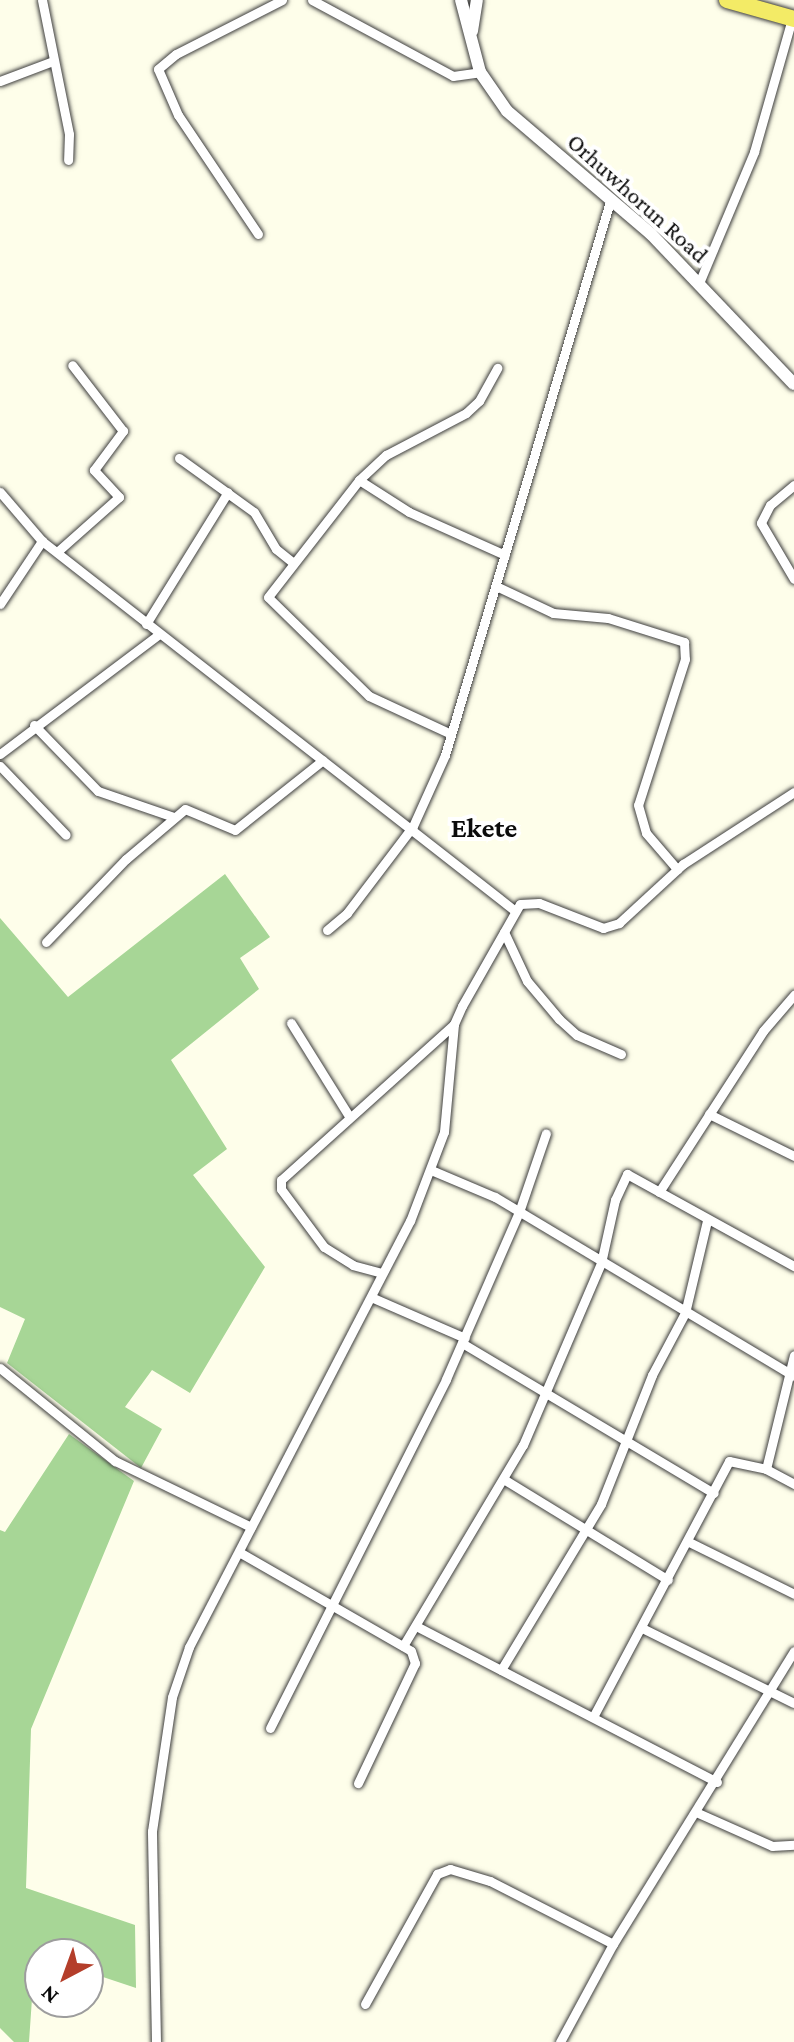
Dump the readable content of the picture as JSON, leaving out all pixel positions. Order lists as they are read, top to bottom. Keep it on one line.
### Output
{"streets":{"street":["Orhuwhorun Road"]},"districts":["Ekete"],"north":"bottom left"}
